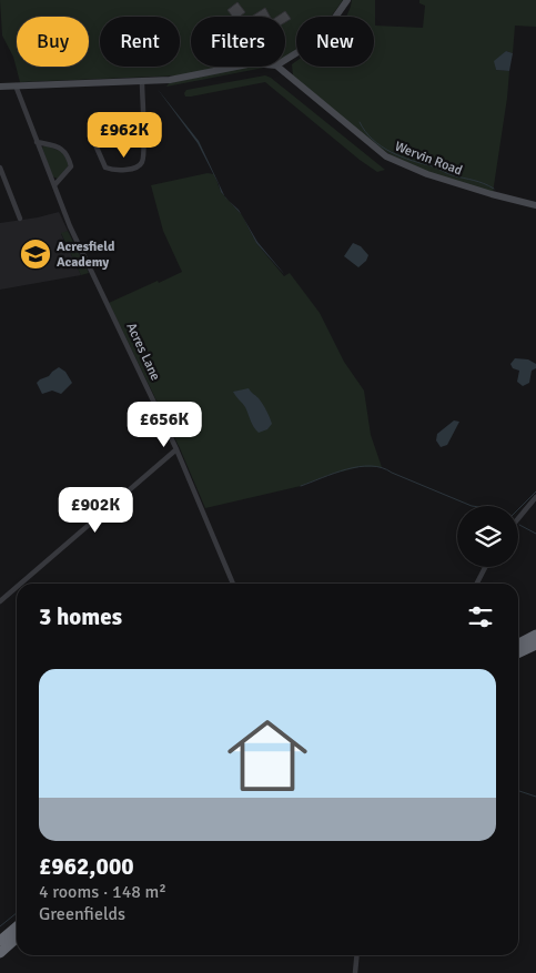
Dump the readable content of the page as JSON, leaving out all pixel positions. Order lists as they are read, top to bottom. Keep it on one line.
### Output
{"streets":{"street":["Wervin Road","Acres Lane"]},"places":{"school or university":["Acresfield Academy"]},"page":{"chip":["Buy","Rent","Filters","New"],"price":["£962K","£656K","£902K"],"heading":"3 homes","list":[{"name":"£962,000","note":"4 rooms · 148 m² · Greenfields"}]}}
